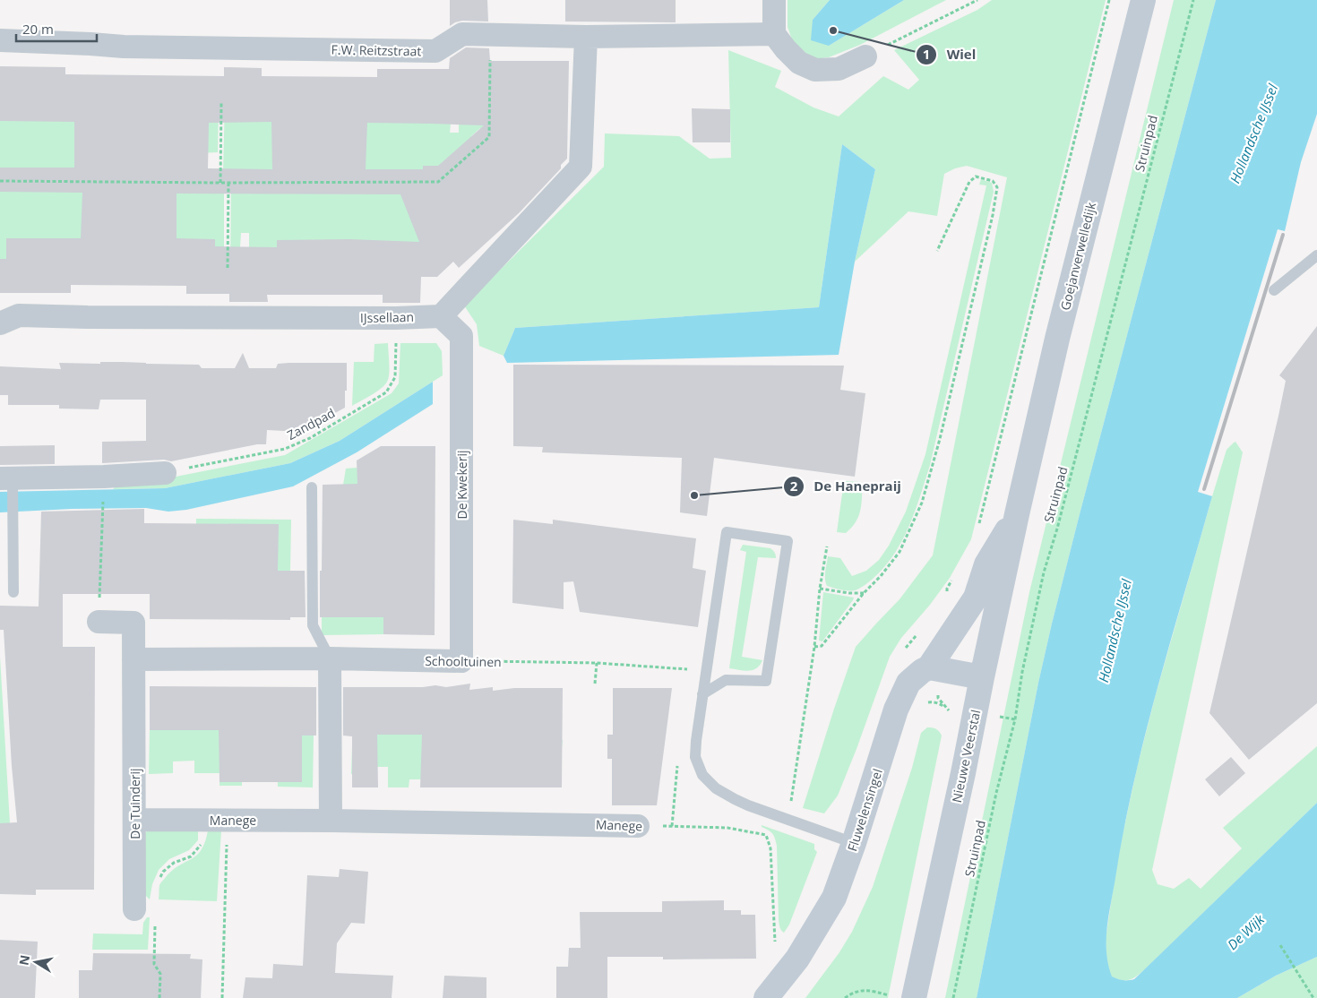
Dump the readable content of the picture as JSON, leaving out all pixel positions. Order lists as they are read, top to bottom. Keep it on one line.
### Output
{"streets":{"main road":["Goejanverwelledijk","Nieuwe Veerstal","Fluwelensingel"],"street":["F.W. Reitzstraat","IJssellaan","De Kwekerij","Schooltuinen","De Tuinderij","Manege"],"path":["Struinpad","Zandpad"]},"crossings":[["Goejanverwelledijk","Nieuwe Veerstal"],["IJssellaan","Zandpad"],["IJssellaan","De Kwekerij"],["De Kwekerij","Schooltuinen"],["Schooltuinen","De Tuinderij"],["De Tuinderij","Manege"],["Fluwelensingel","Manege"]],"water":["Hollandsche IJssel","De Wijk"],"places":["Wiel","De Hanepraij"],"scale_bar":"20 m","north":"left"}
